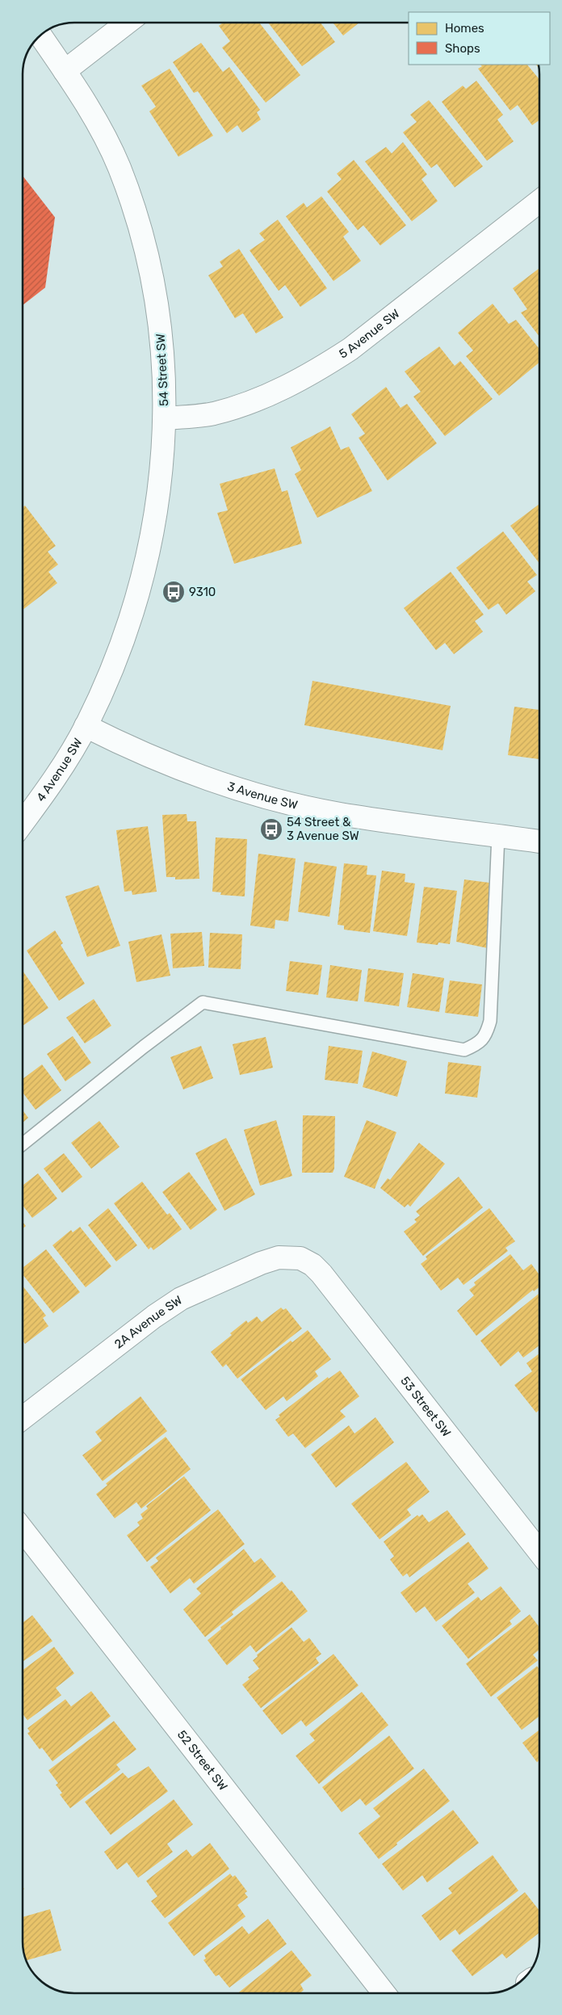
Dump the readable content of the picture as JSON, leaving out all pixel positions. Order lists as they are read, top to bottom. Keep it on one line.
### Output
{"streets":{"street":["5 Avenue SW","54 Street SW","4 Avenue SW","3 Avenue SW","2A Avenue SW","53 Street SW","52 Street SW"]},"crossings":[["5 Avenue SW","54 Street SW"],["54 Street SW","4 Avenue SW"],["54 Street SW","3 Avenue SW"],["4 Avenue SW","3 Avenue SW"],["2A Avenue SW","53 Street SW"]],"places":{"bus stop":["9310","54 Street & 3 Avenue SW"]},"legend":["Homes","Shops"]}
